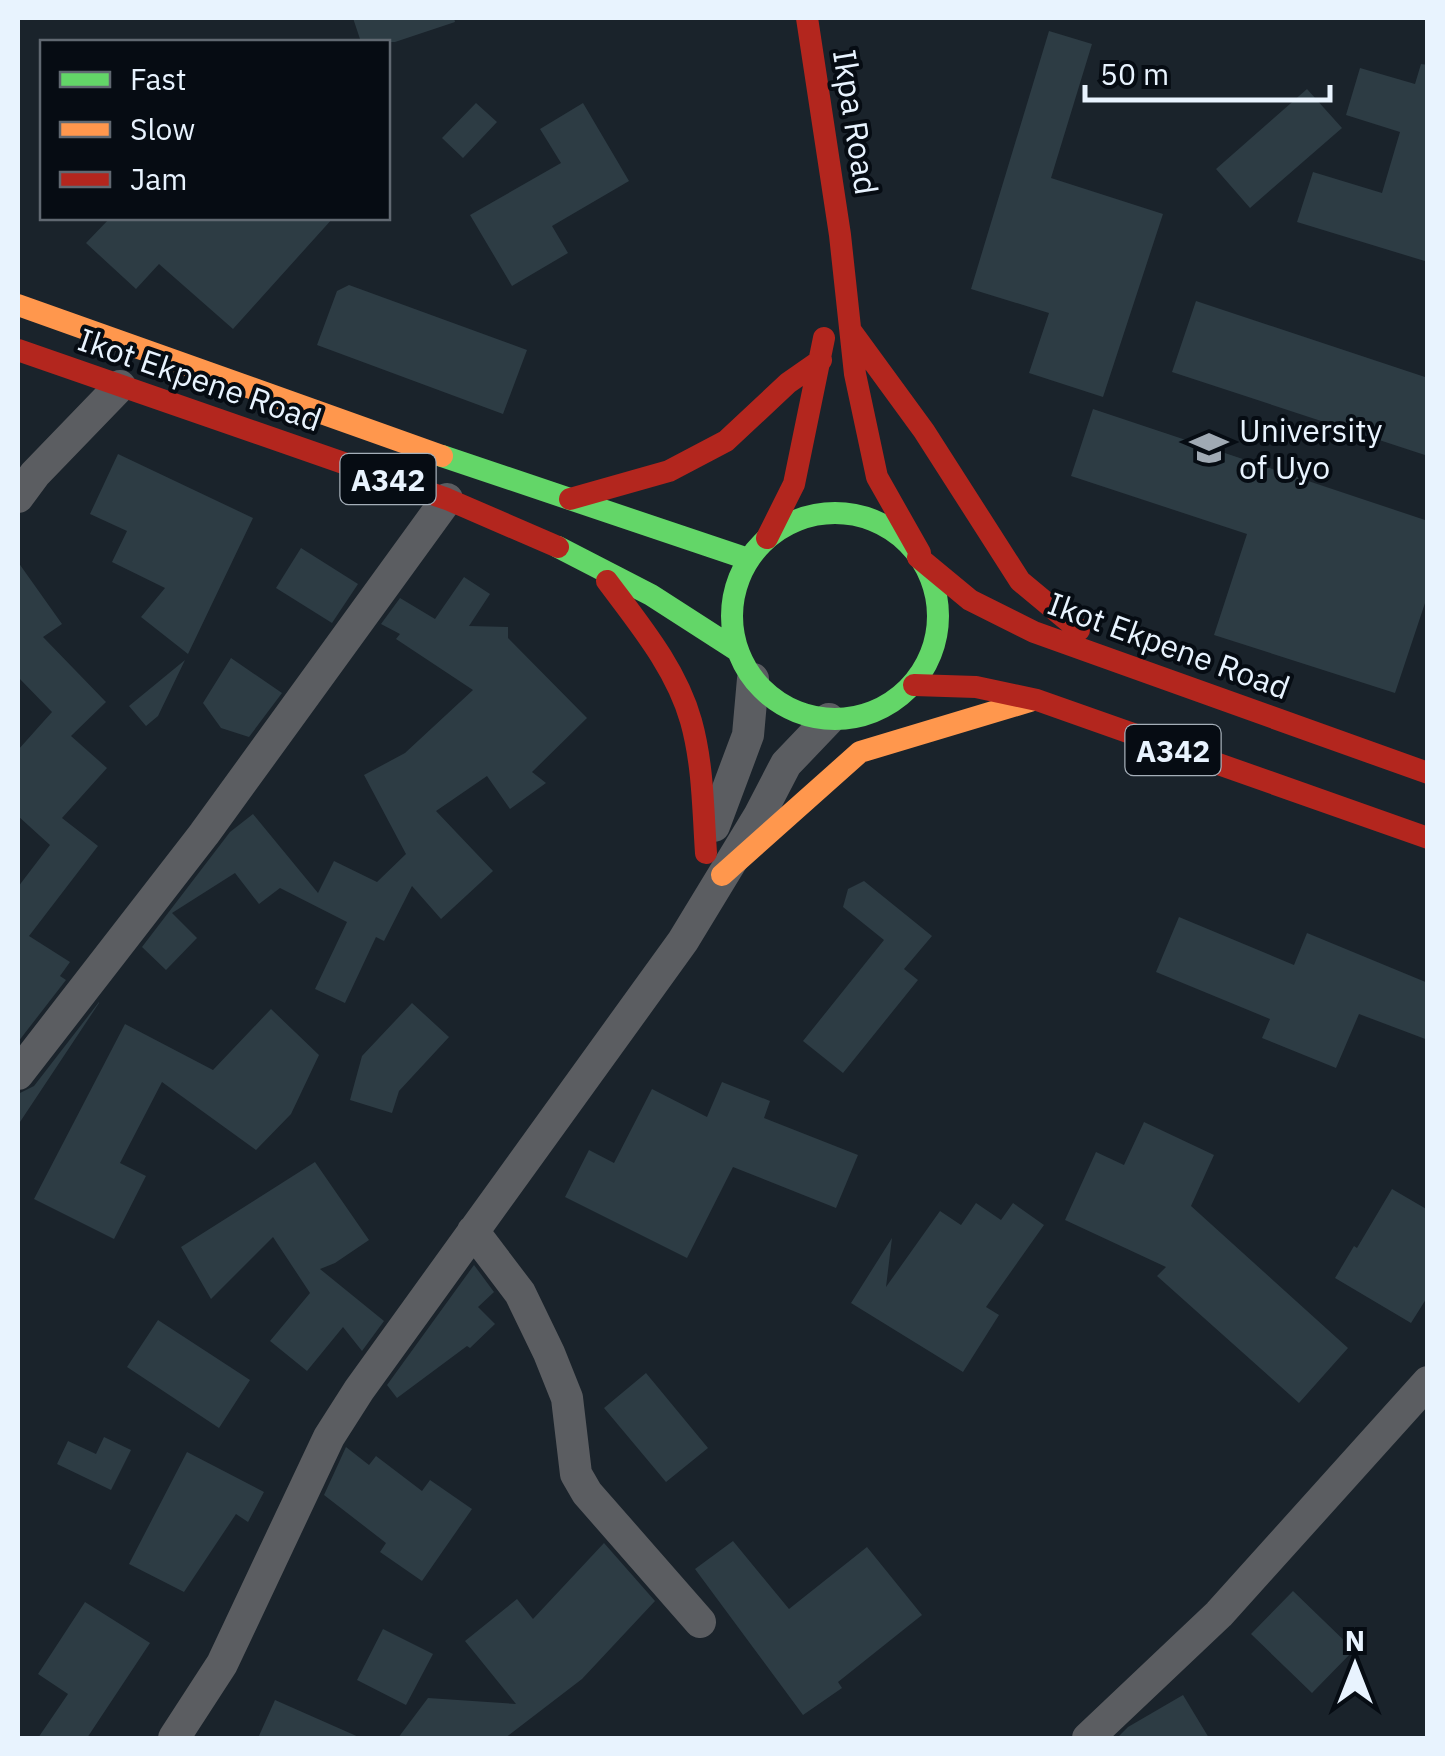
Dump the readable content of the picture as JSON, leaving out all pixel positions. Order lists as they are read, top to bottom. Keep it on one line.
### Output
{"streets":{"main road":["Ikpa Road","Ikot Ekpene Road","A342"]},"crossings":[["Ikpa Road","Ikot Ekpene Road"],["Ikpa Road","A342"],["Ikot Ekpene Road","A342"]],"places":{"school or university":["University of Uyo"]},"legend":["Fast","Slow","Jam"],"scale_bar":"50 m","north":"top"}
